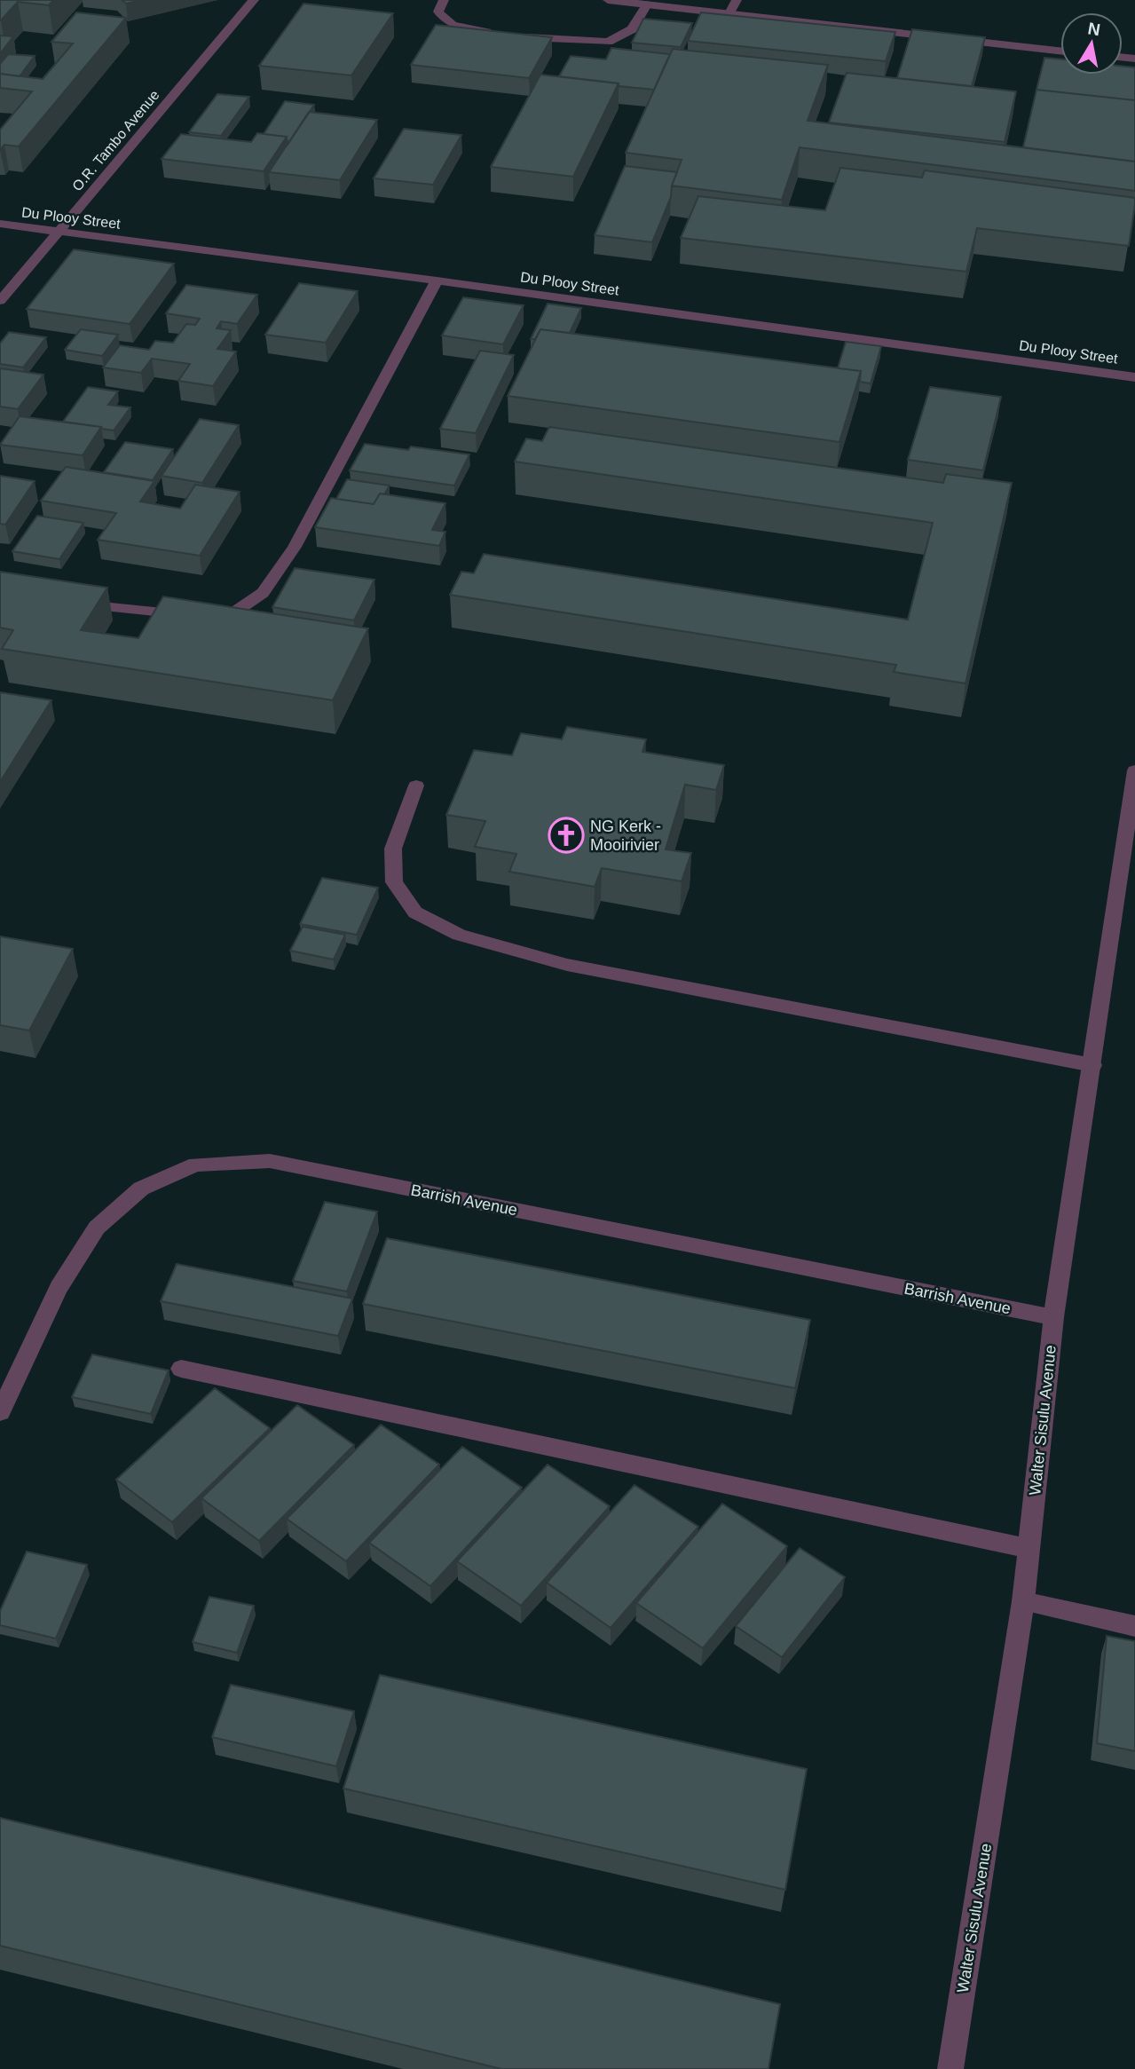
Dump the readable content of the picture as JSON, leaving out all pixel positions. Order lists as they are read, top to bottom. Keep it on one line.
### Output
{"streets":{"street":["O.R. Tambo Avenue","Du Plooy Street","Barrish Avenue","Walter Sisulu Avenue"]},"crossings":[["O.R. Tambo Avenue","Du Plooy Street"],["Barrish Avenue","Walter Sisulu Avenue"]],"places":{"church":["NG Kerk - Mooirivier"]},"north":"top"}
